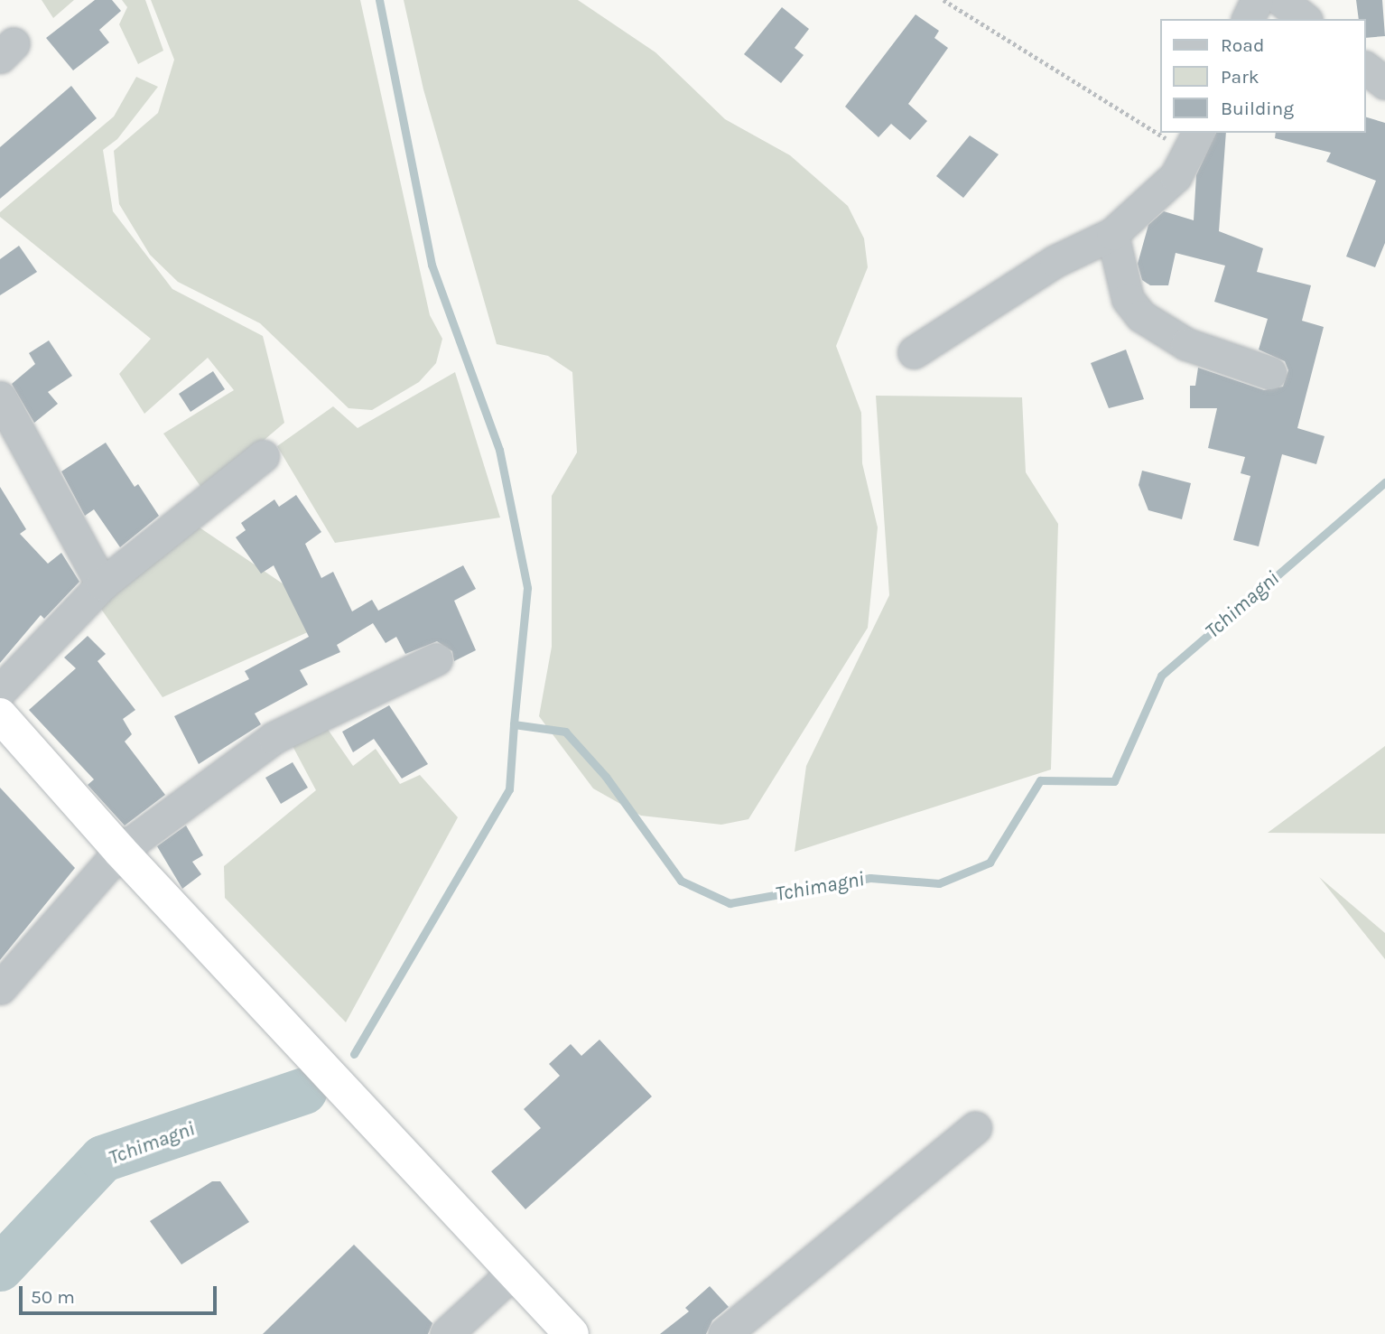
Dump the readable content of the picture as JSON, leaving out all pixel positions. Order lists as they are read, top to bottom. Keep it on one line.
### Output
{"water":["Tchimagni"],"legend":["Road","Park","Building"],"scale_bar":"50 m"}
